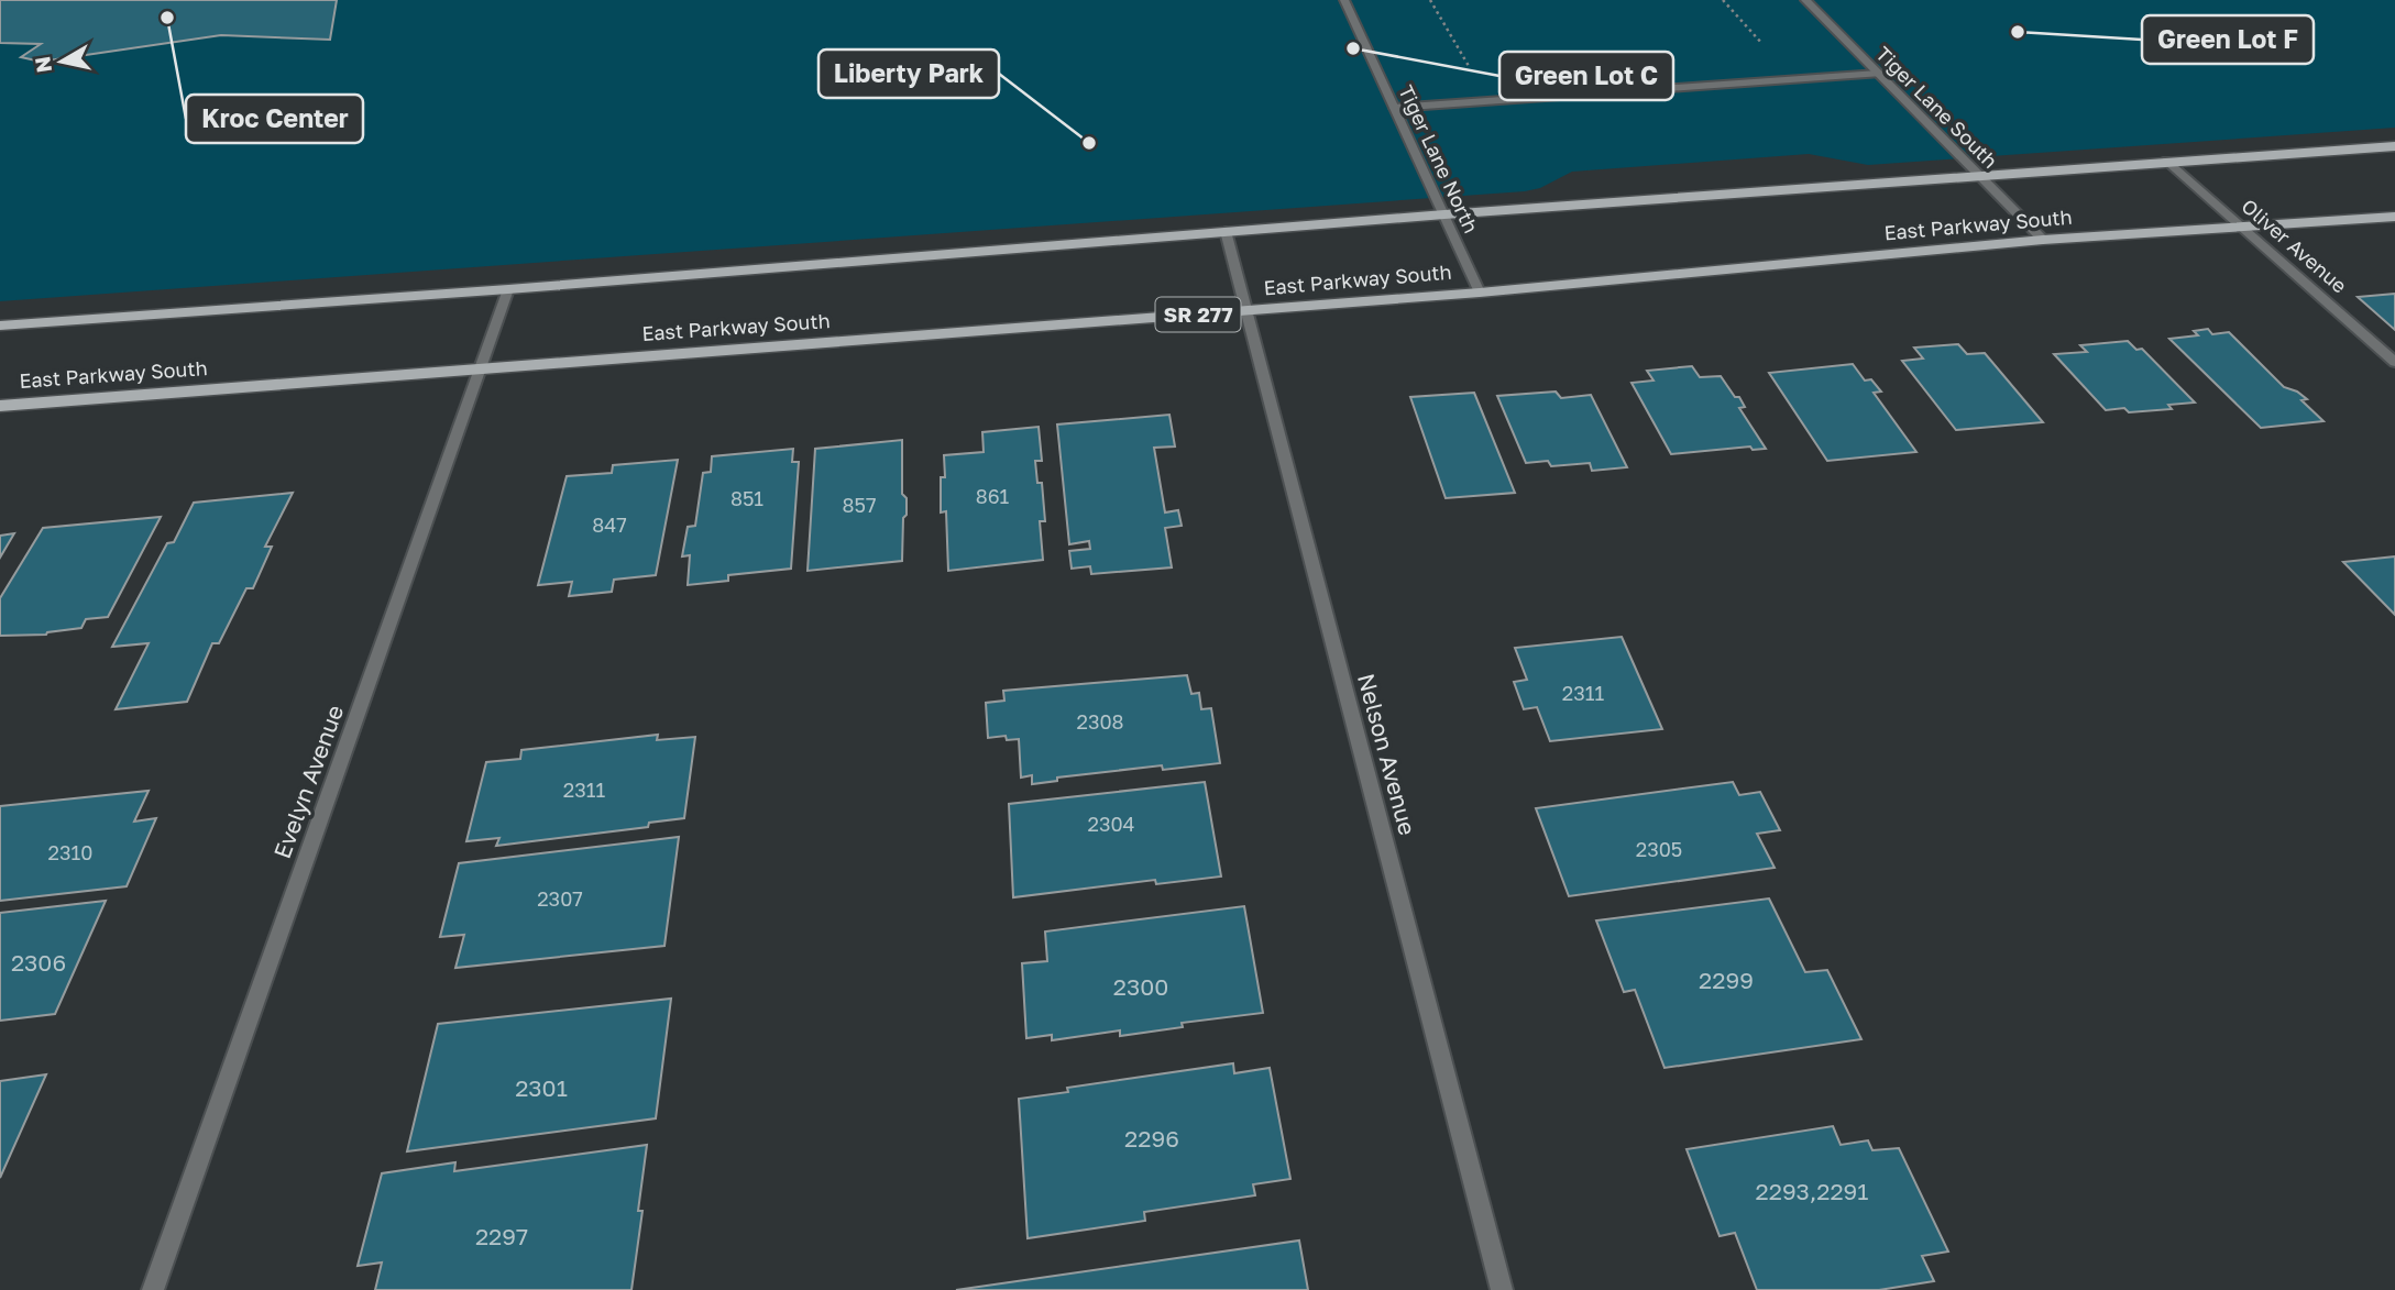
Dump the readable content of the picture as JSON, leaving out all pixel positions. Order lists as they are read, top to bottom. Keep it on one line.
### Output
{"streets":{"main road":["East Parkway South","SR 277"],"street":["Tiger Lane South","Tiger Lane North","Oliver Avenue","Nelson Avenue","Evelyn Avenue"]},"crossings":[["Tiger Lane South","East Parkway South"],["Tiger Lane North","East Parkway South"],["East Parkway South","Oliver Avenue"],["East Parkway South","Nelson Avenue"],["East Parkway South","Evelyn Avenue"]],"places":["Kroc Center","Green Lot F","Green Lot C","Liberty Park"],"house_numbers":["861","851","857","847","2311","2308","2311","2304","2305","2310","2307","2306","2299","2300","2301","2296","2293,2291","2297"],"north":"left"}
